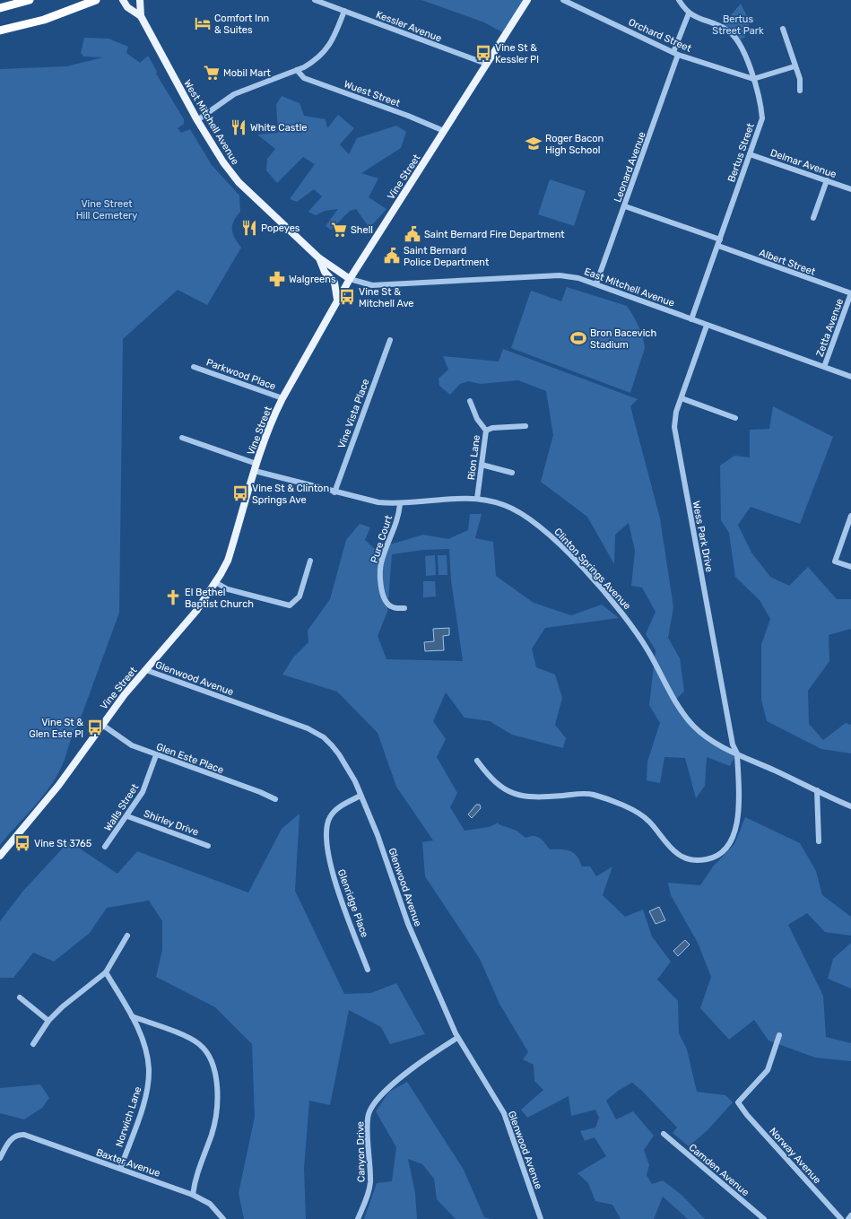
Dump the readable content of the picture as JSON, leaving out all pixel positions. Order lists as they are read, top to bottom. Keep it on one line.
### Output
{"streets":{"main road":["West Mitchell Avenue","Vine Street"],"street":["Kessler Avenue","Orchard Street","Wuest Street","Bertus Street","Delmar Avenue","Leonard Avenue","Albert Street","East Mitchell Avenue","Zetta Avenue","Parkwood Place","Vine Vista Place","Rion Lane","Wess Park Drive","Pure Court","Clinton Springs Avenue","Glenwood Avenue","Glen Este Place","Walls Street","Shirley Drive","Glenridge Place","Norwich Lane","Canyon Drive","Norway Avenue","Baxter Avenue","Camden Avenue"]},"crossings":[["Kessler Avenue","Vine Street"],["Orchard Street","Bertus Street"],["Orchard Street","Leonard Avenue"],["Wuest Street","Vine Street"],["West Mitchell Avenue","Vine Street"],["West Mitchell Avenue","East Mitchell Avenue"],["Bertus Street","Delmar Avenue"],["Bertus Street","Leonard Avenue"],["Bertus Street","Albert Street"],["Bertus Street","East Mitchell Avenue"],["Leonard Avenue","East Mitchell Avenue"],["Vine Street","East Mitchell Avenue"],["Vine Street","Parkwood Place"],["Vine Street","Clinton Springs Avenue"],["Vine Street","Glenwood Avenue"],["Vine Street","Glen Este Place"],["Albert Street","Zetta Avenue"],["East Mitchell Avenue","Zetta Avenue"],["East Mitchell Avenue","Wess Park Drive"],["Vine Vista Place","Clinton Springs Avenue"],["Rion Lane","Clinton Springs Avenue"],["Wess Park Drive","Clinton Springs Avenue"],["Pure Court","Clinton Springs Avenue"],["Glenwood Avenue","Glenridge Place"],["Glenwood Avenue","Canyon Drive"],["Glen Este Place","Walls Street"],["Walls Street","Shirley Drive"],["Norwich Lane","Baxter Avenue"]],"parks":["Bertus Street Park","Vine Street Hill Cemetery"],"places":{"hotel":["Comfort Inn & Suites"],"bus stop":["Vine St & Kessler Pl","Vine St & Mitchell Ave","Vine St & Clinton Springs Ave","Vine St & Glen Este Pl","Vine St 3765"],"supermarket":["Mobil Mart","Shell"],"restaurant":["White Castle","Popeyes"],"school or university":["Roger Bacon High School"],"public building":["Saint Bernard Fire Department","Saint Bernard Police Department"],"pharmacy":["Walgreens"],"sports":["Bron Bacevich Stadium"],"church":["El Bethel Baptist Church"]}}
